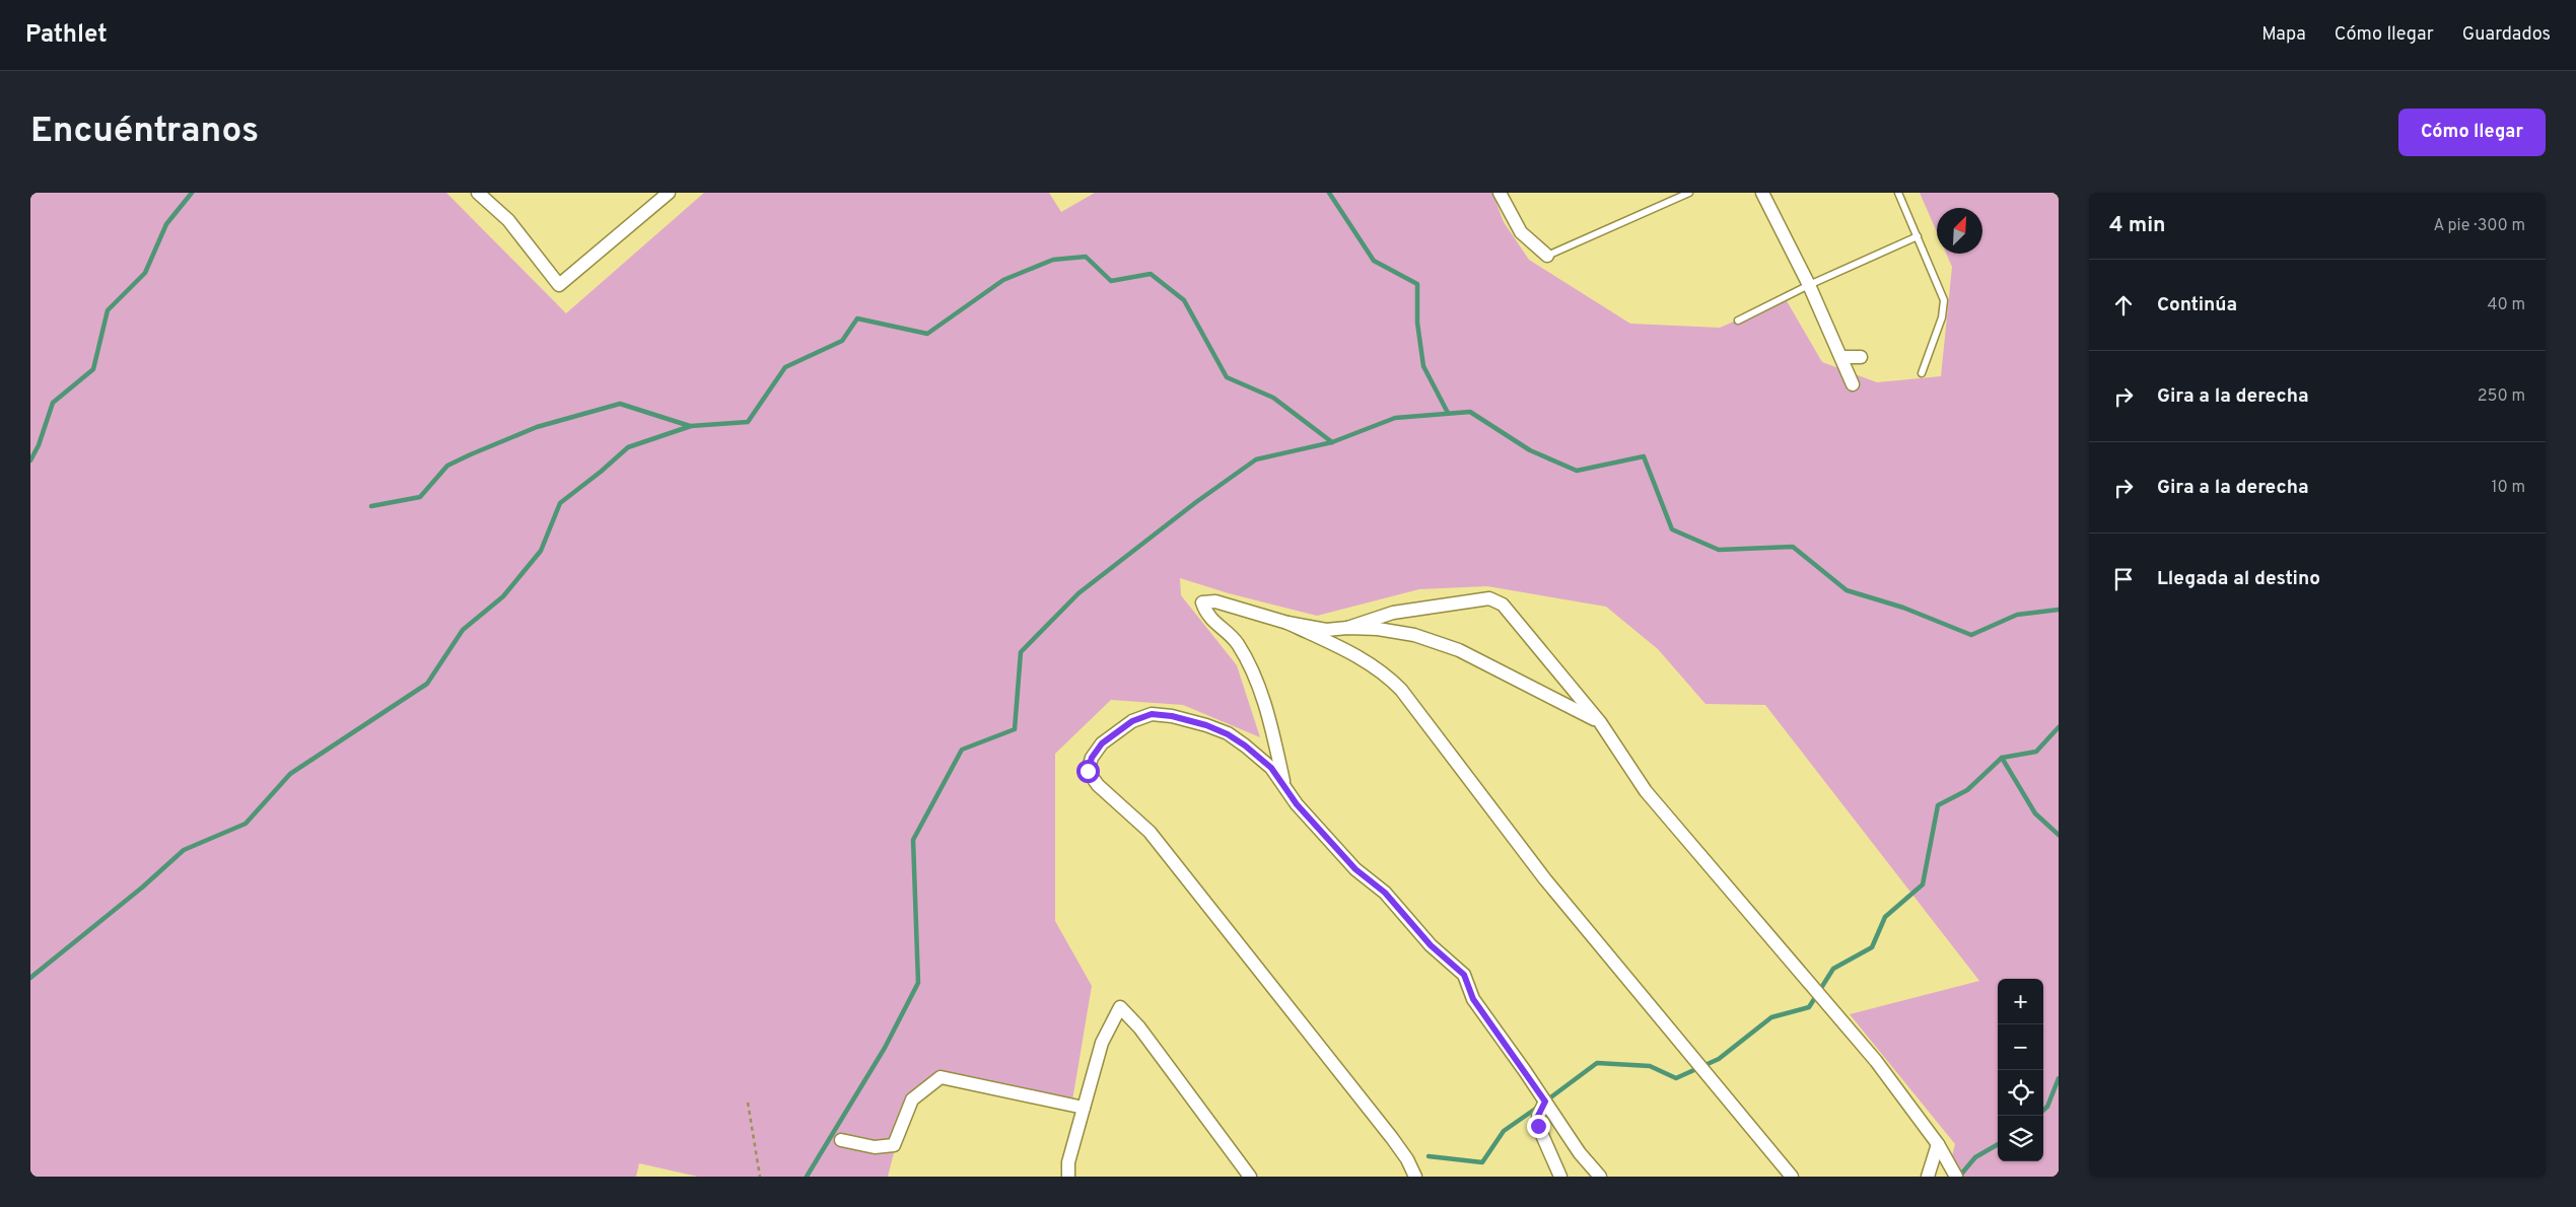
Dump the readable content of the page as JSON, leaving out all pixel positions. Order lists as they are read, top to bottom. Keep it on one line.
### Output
{"north":"top right","page":{"header":"Pathlet","nav":["Mapa","Cómo llegar","Guardados"],"buttons":"Cómo llegar","title":"Encuéntranos","heading":["4 min","A pie · 300 m"],"list":[["Continúa","40 m"],["Gira a la derecha","250 m"],["Gira a la derecha","10 m"],"Llegada al destino"],"map_buttons":["+","−"]}}
